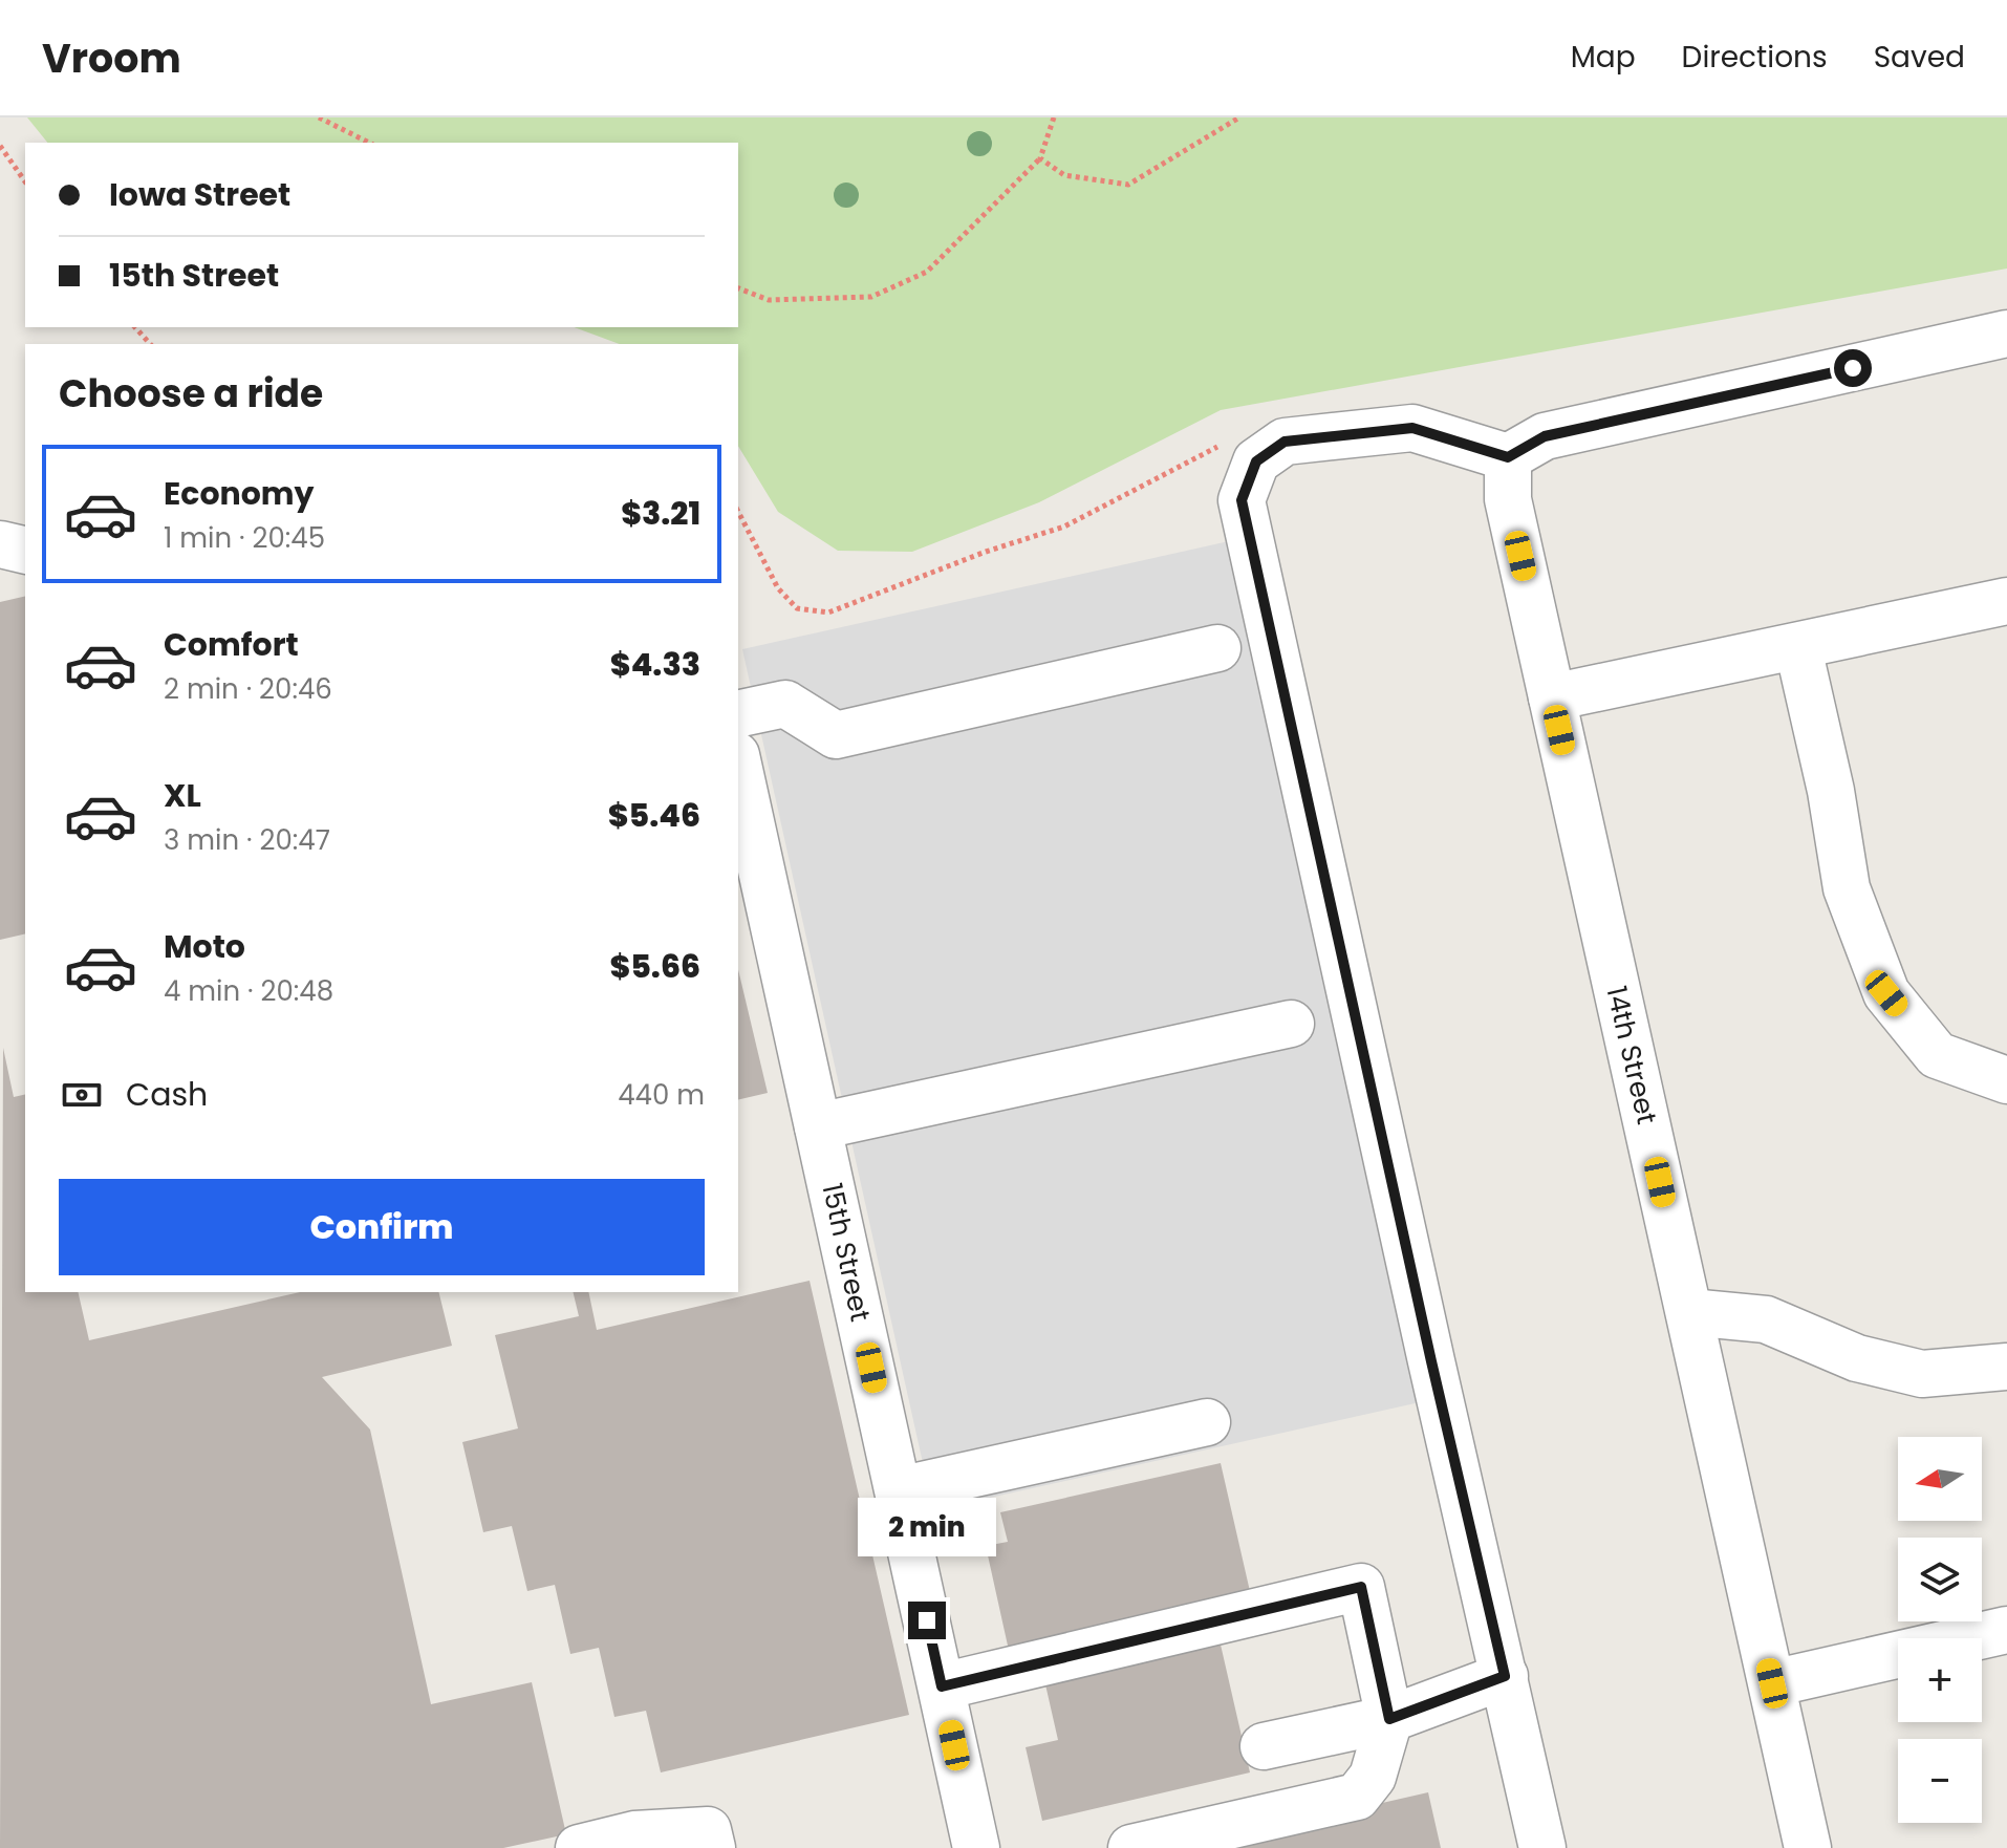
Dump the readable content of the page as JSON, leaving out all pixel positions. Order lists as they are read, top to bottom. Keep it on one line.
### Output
{"streets":{"street":["14th Street","15th Street"]},"north":"left","page":{"header":"Vroom","nav":["Map","Directions","Saved"],"banner":["Iowa Street","15th Street"],"heading":"Choose a ride","list":[{"name":"Economy","note":"1 min · 20:45","value":"$3.21"},{"name":"Comfort","note":"2 min · 20:46","value":"$4.33"},{"name":"XL","note":"3 min · 20:47","value":"$5.46"},{"name":"Moto","note":"4 min · 20:48","value":"$5.66"}],"pay":["Cash","440 m"],"buttons":"Confirm","map_buttons":["+","−"],"bubble":"2 min"}}
